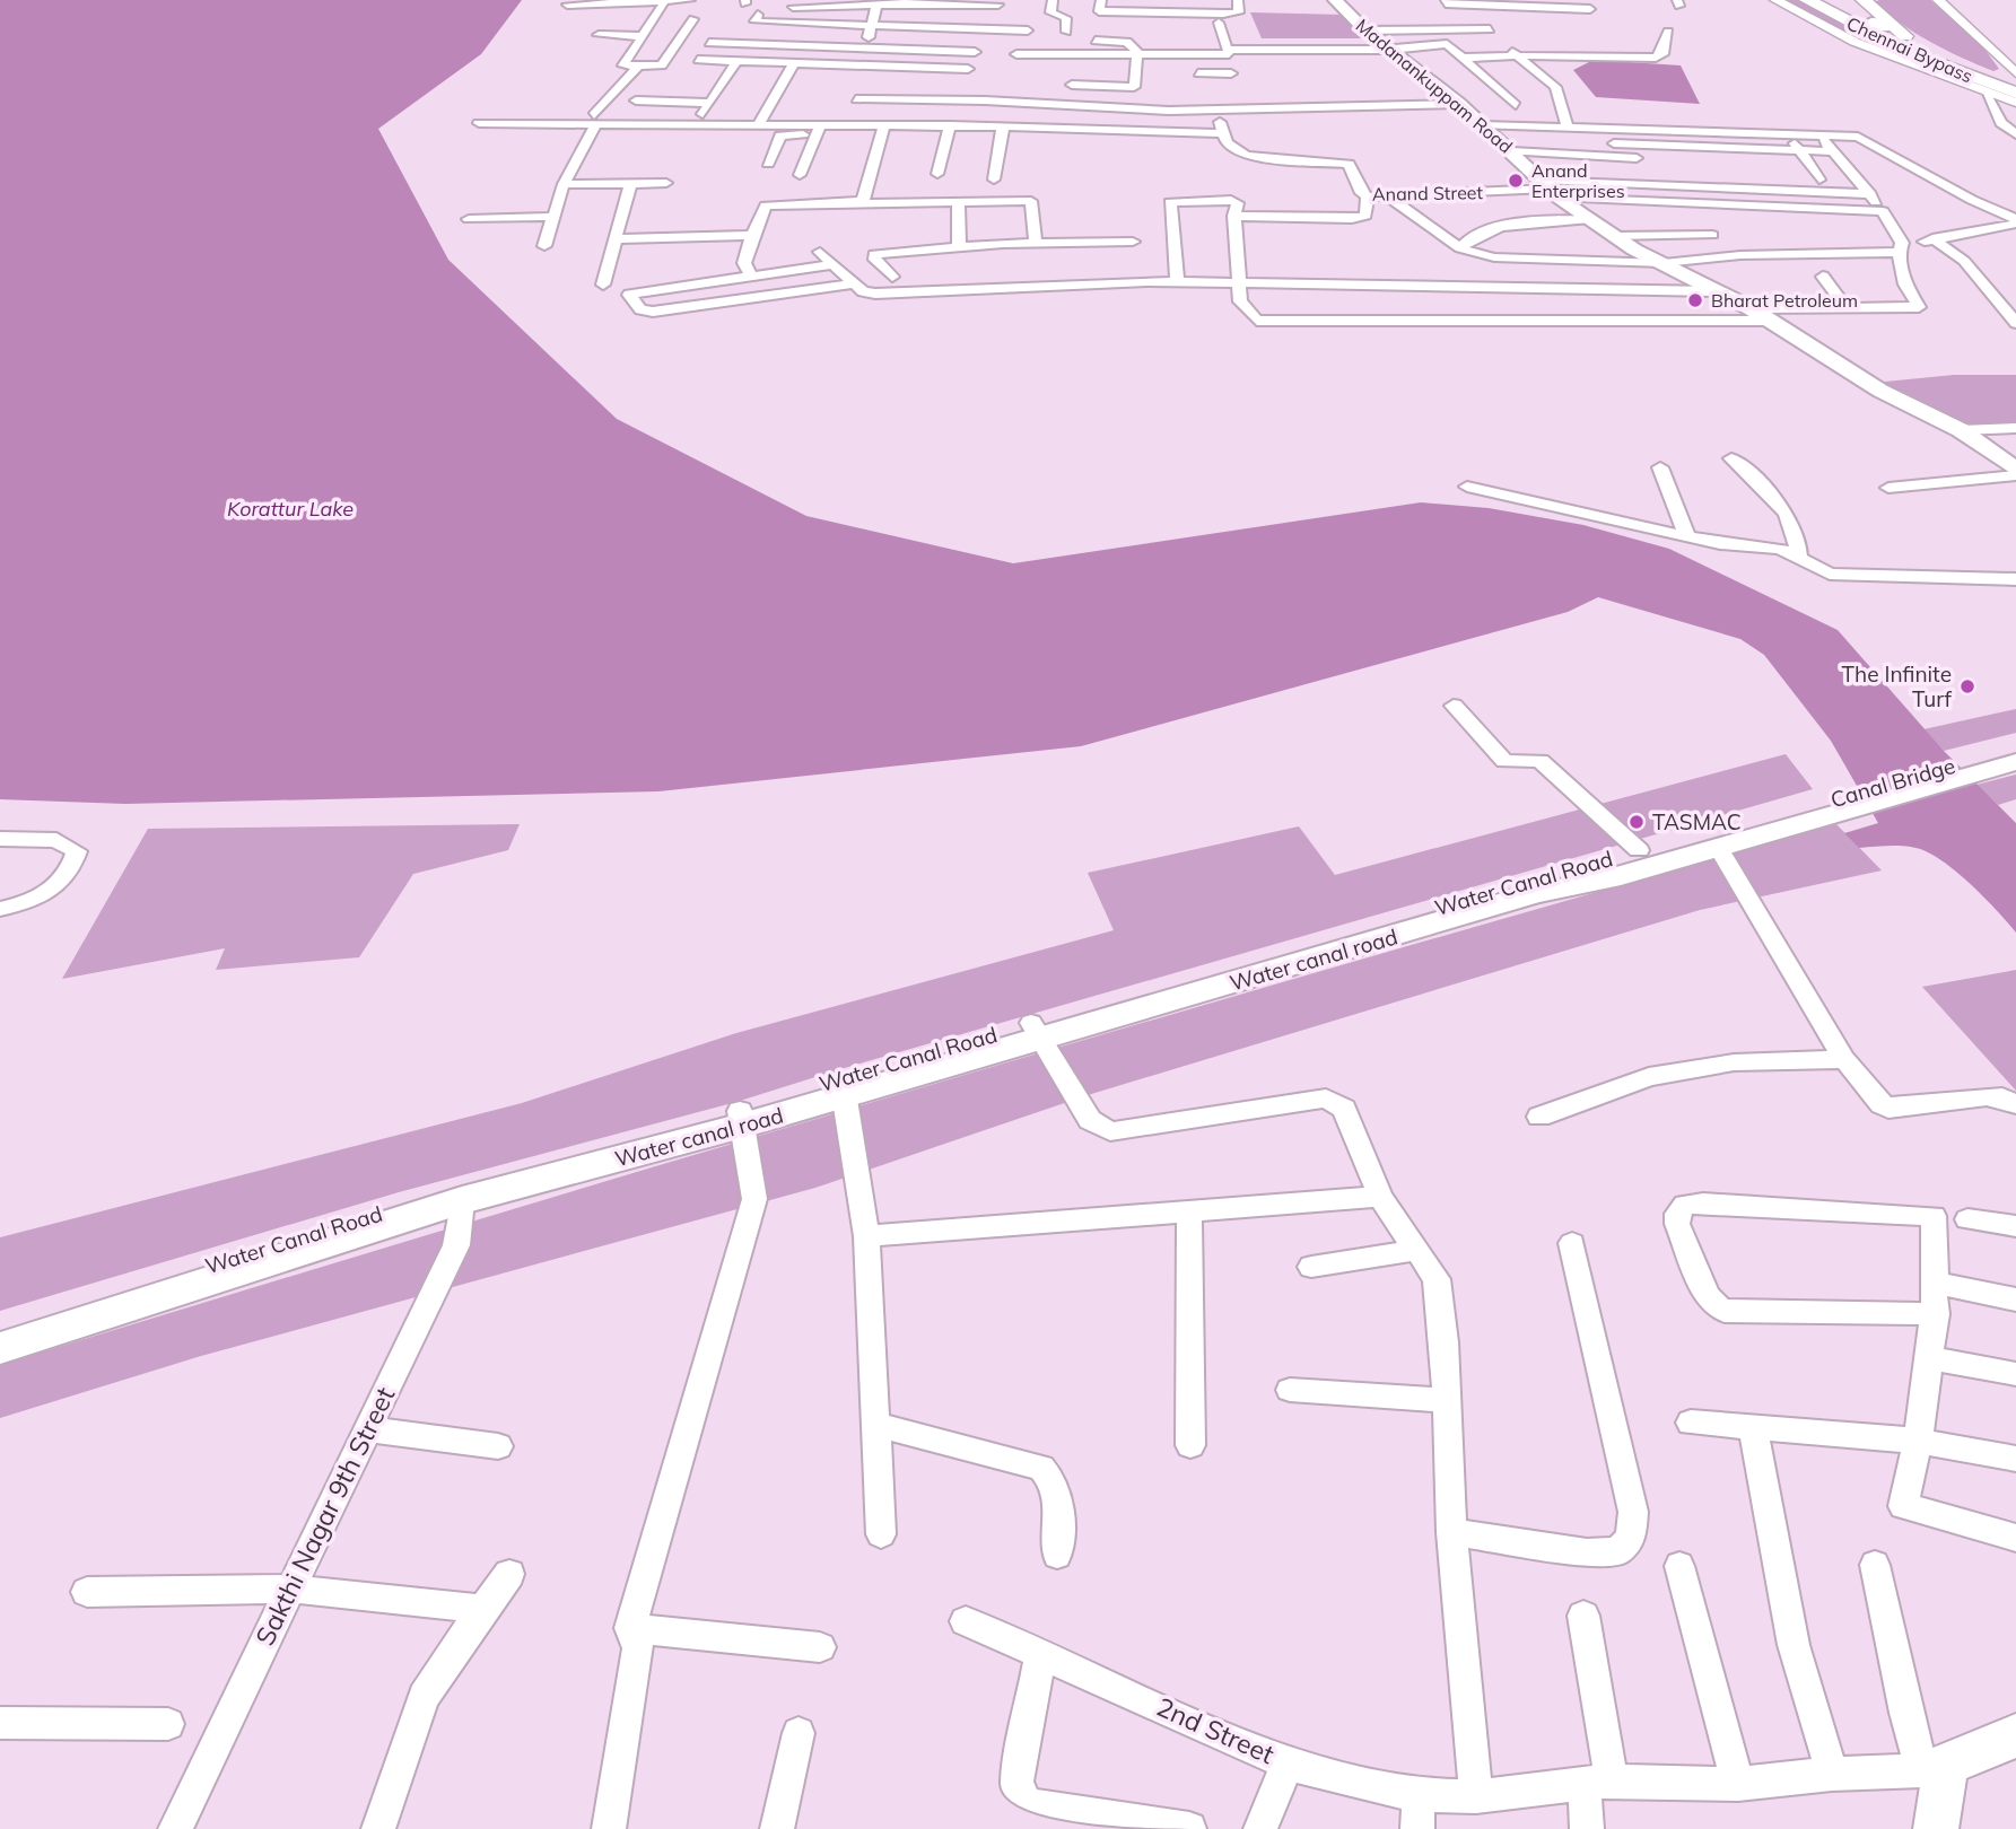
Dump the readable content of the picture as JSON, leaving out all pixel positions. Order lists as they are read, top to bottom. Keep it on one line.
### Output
{"streets":{"highway":["Chennai Bypass"],"main road":["Madanankuppam Road","Canal Bridge","Water Canal Road","Water canal road"],"street":["Anand Street","Sakthi Nagar 9th Street","2nd Street"]},"crossings":[["Madanankuppam Road","Anand Street"],["Canal Bridge","Water Canal Road"],["Water Canal Road","Water canal road"],["Water canal road","Sakthi Nagar 9th Street"]],"water":["Korattur Lake"],"places":["Anand Enterprises","Bharat Petroleum","The Infinite Turf","TASMAC"]}
